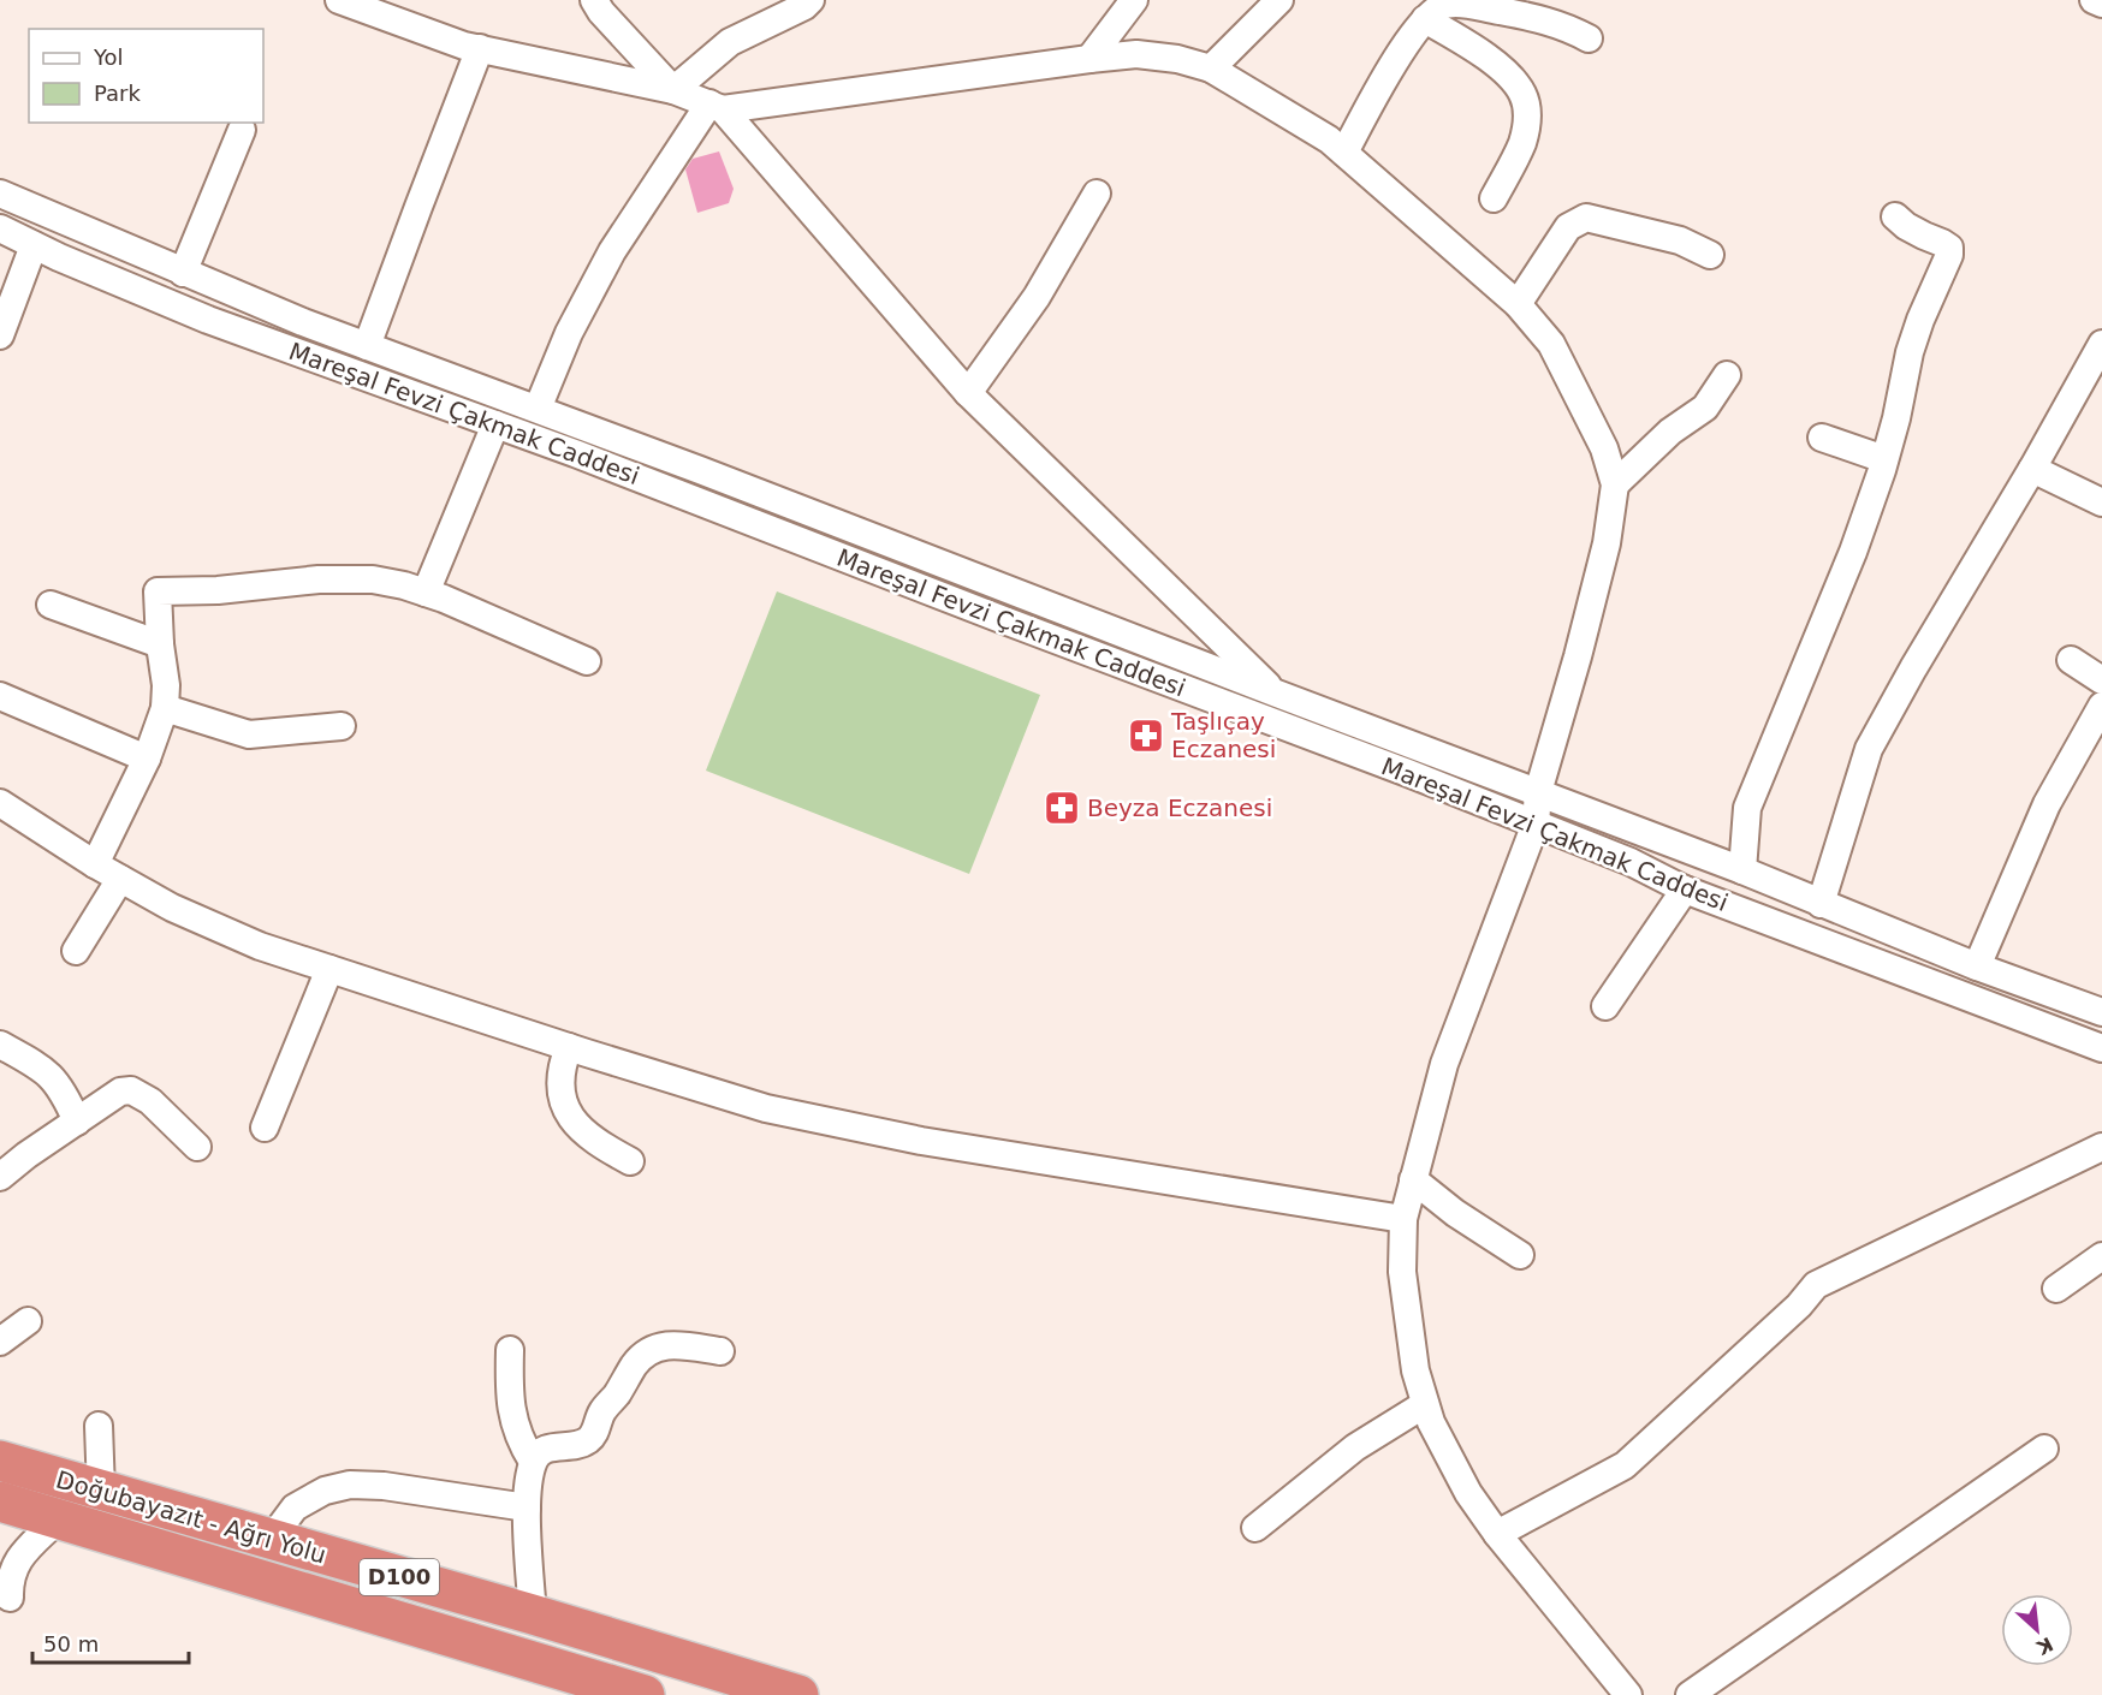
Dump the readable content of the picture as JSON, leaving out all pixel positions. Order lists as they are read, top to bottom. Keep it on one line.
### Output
{"streets":{"highway":["Doğubayazıt - Ağrı Yolu","D100"],"street":["Mareşal Fevzi Çakmak Caddesi"]},"places":{"pharmacy":["Taşlıçay Eczanesi","Beyza Eczanesi"]},"legend":["Yol","Park"],"scale_bar":"50 m","north":"bottom right"}
